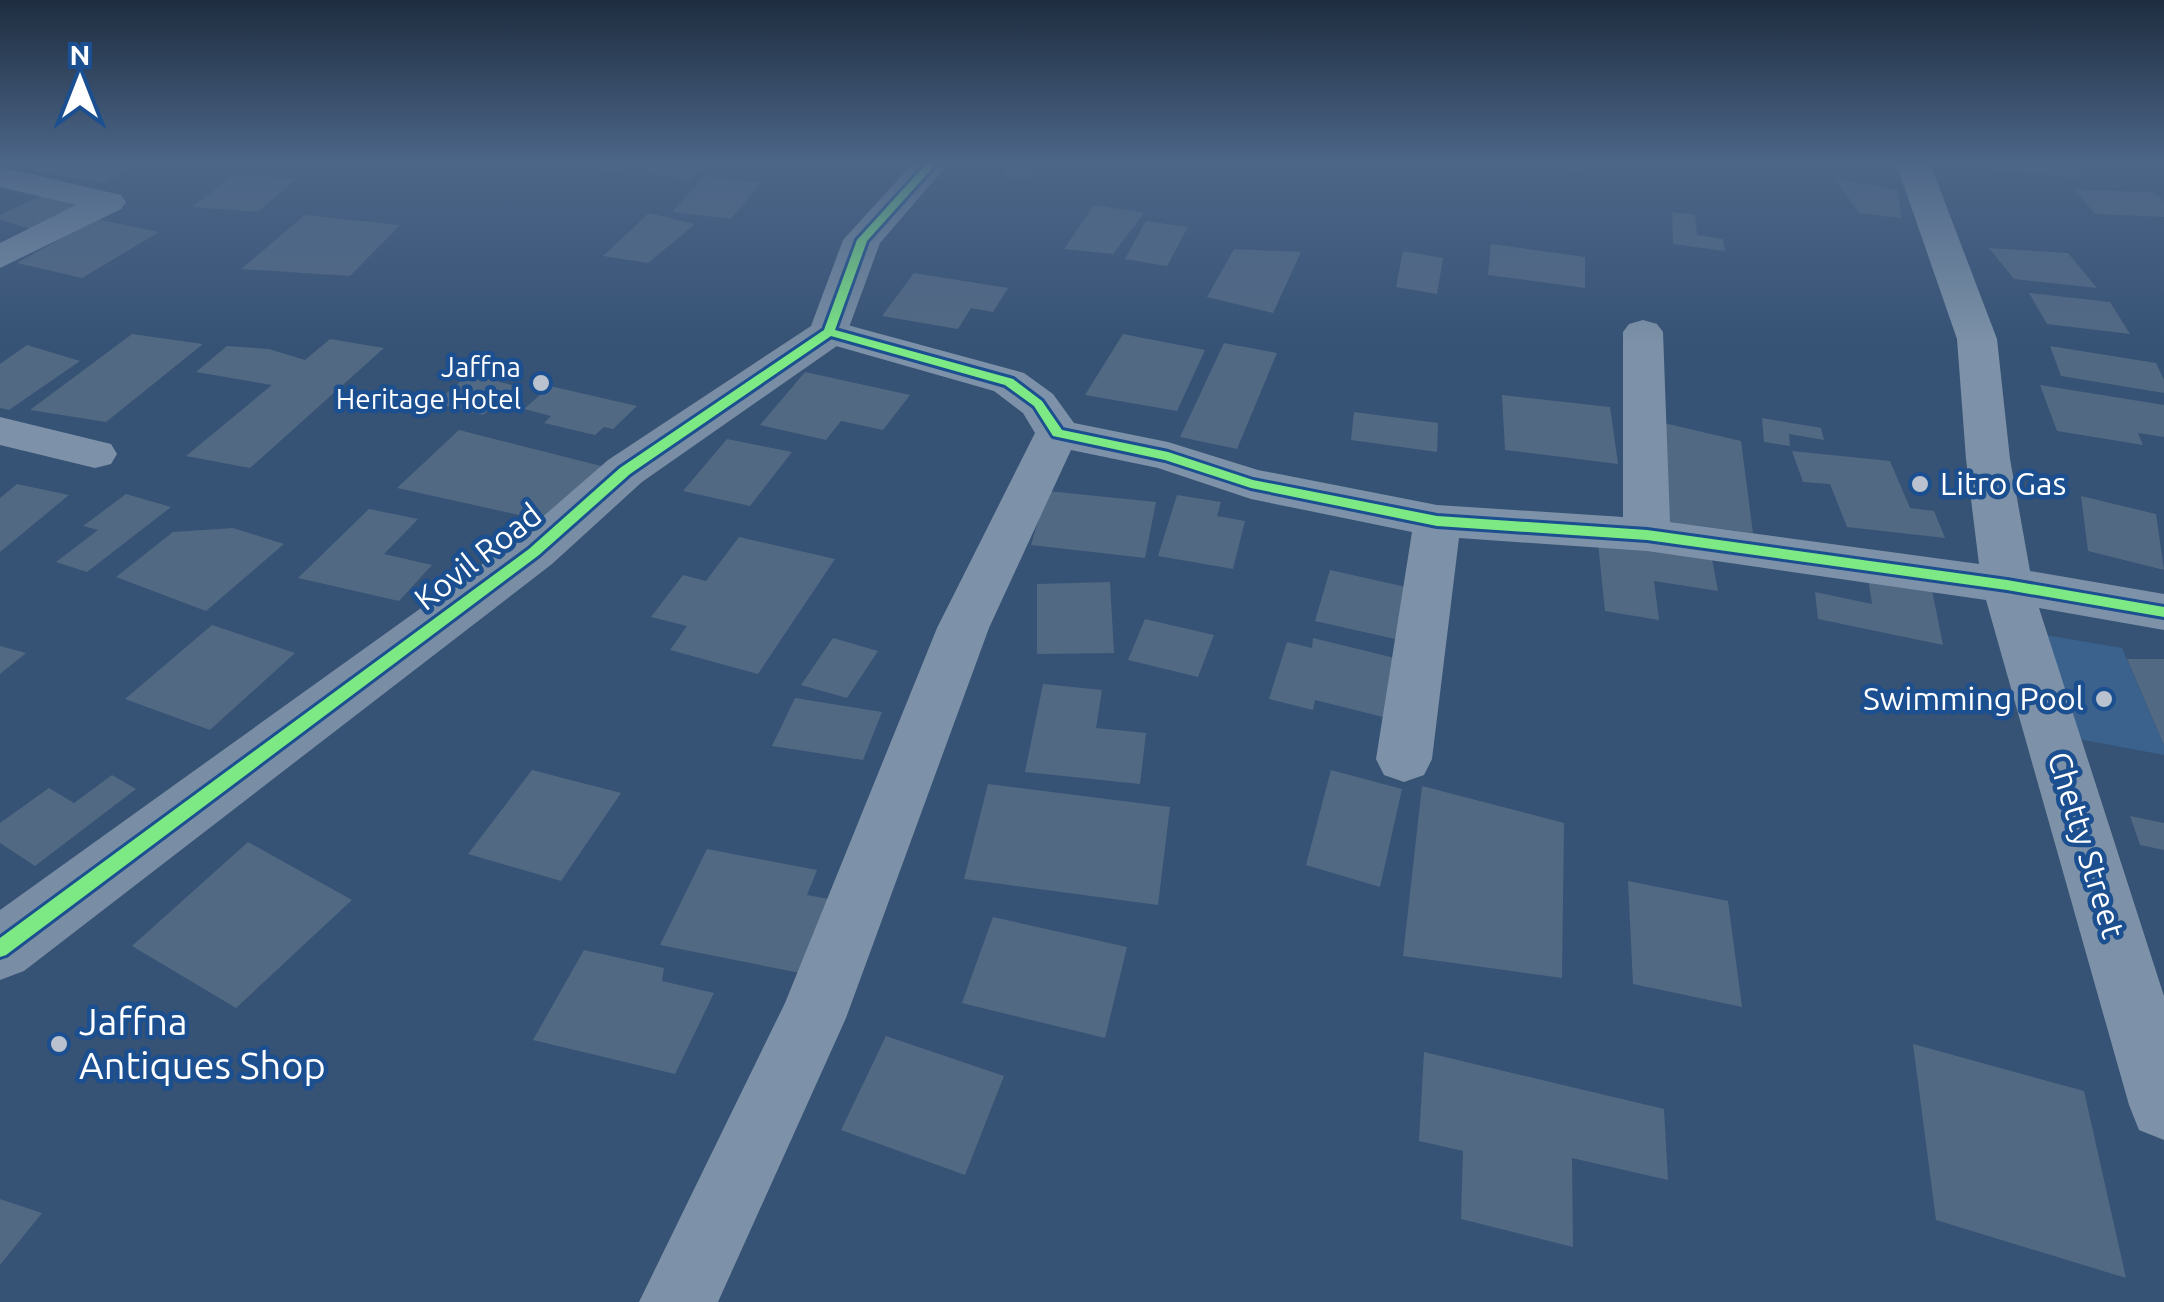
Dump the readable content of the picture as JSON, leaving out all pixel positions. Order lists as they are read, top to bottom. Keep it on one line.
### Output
{"streets":{"street":["Kovil Road","Chetty Street"]},"places":["Jaffna Heritage Hotel","Litro Gas","Swimming Pool","Jaffna Antiques Shop"],"north":"top"}
